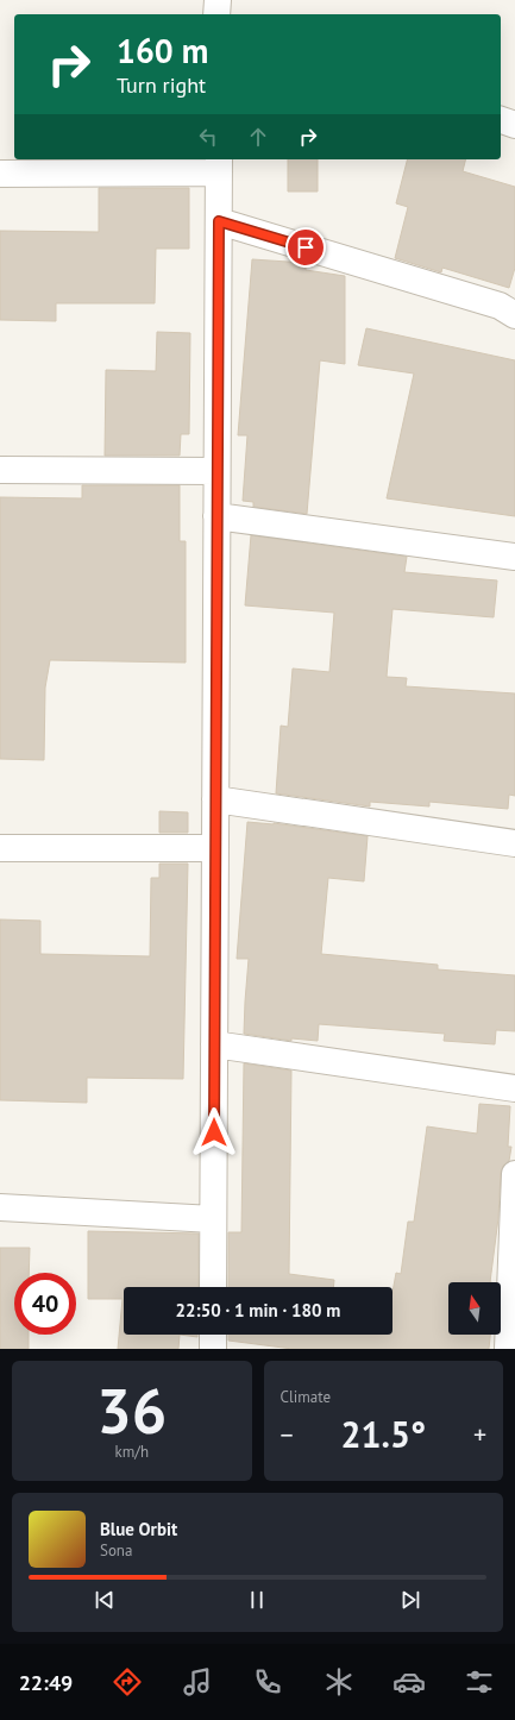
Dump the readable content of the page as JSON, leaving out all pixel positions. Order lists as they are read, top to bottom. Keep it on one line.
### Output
{"north":"top","page":{"turn":["160 m","Turn right"],"limit":"40","trip":"22:50 · 1 min · 180 m","tile":[["36","km/h"],"Climate"],"heat":["−","21.5°","+"],"song":["Blue Orbit","Sona"],"tabs":"22:49"}}
